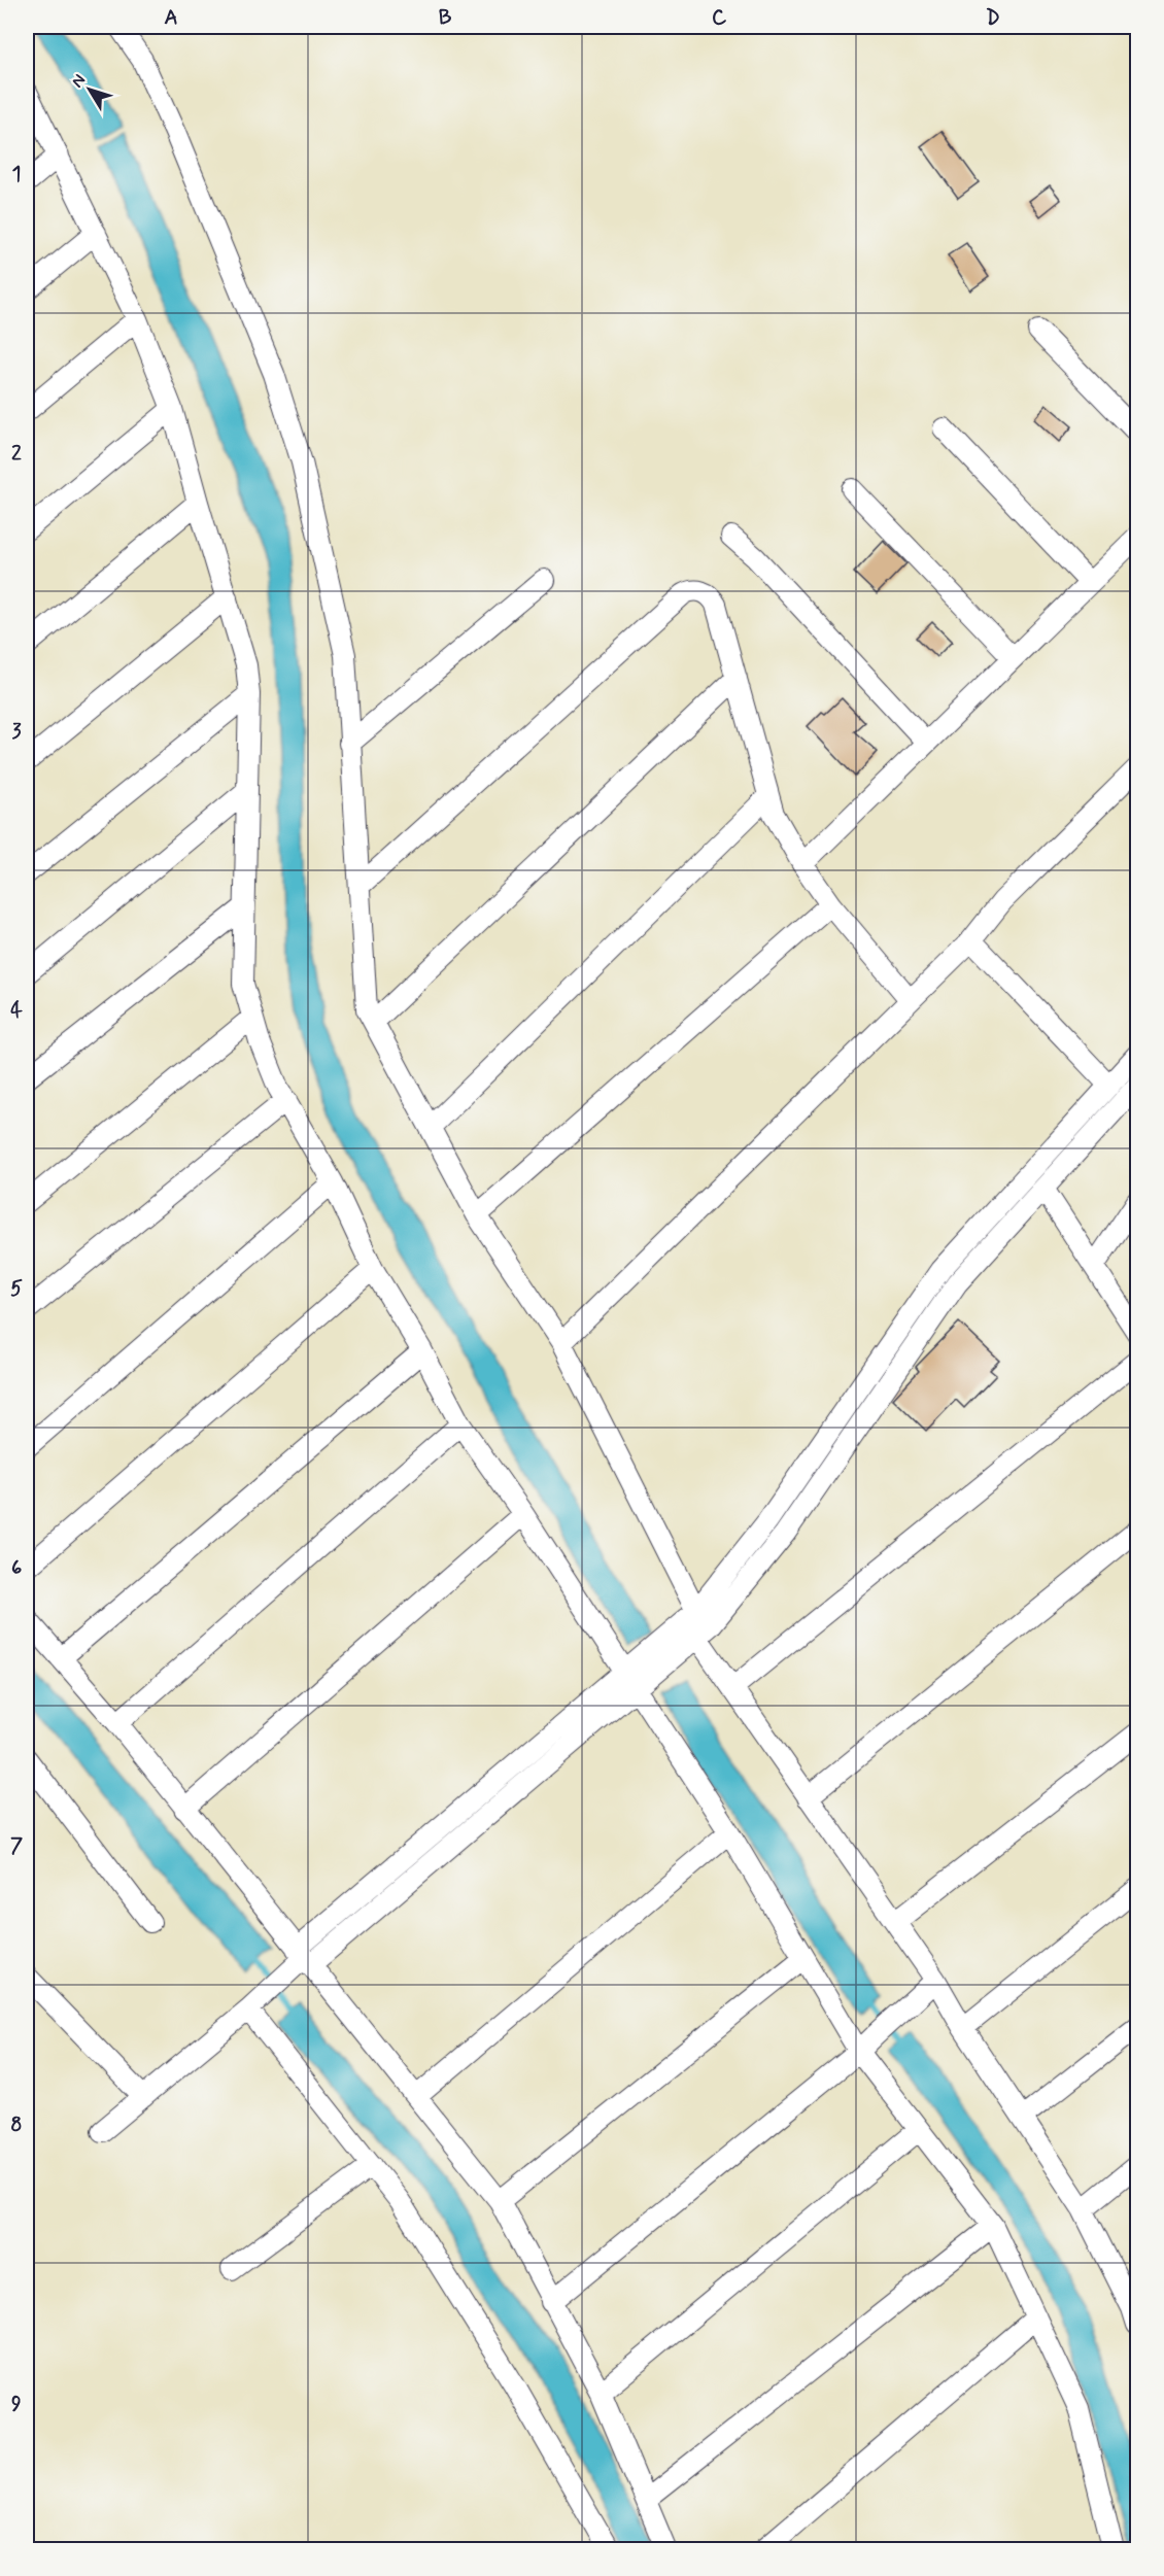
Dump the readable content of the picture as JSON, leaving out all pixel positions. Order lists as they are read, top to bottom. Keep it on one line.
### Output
{"north":"top left","grid":{"columns":["A","B","C","D"],"rows":["1","2","3","4","5","6","7","8","9"]}}
